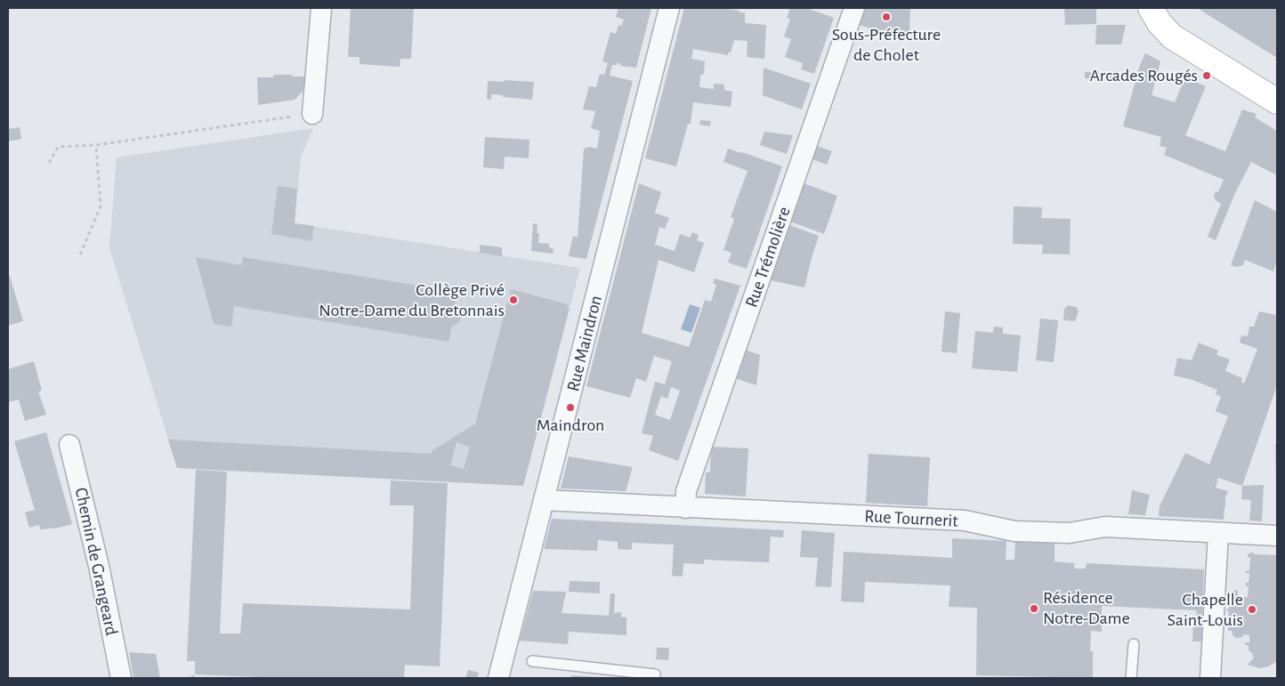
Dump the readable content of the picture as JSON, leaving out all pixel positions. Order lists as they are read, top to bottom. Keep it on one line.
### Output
{"streets":{"street":["Rue Trémolière","Rue Maindron","Rue Tournerit","Chemin de Grangeard"]},"crossings":[["Rue Trémolière","Rue Tournerit"],["Rue Maindron","Rue Tournerit"]],"places":["Sous-Préfecture de Cholet","Arcades Rougés","Collège Privé Notre-Dame du Bretonnais","Maindron","Résidence Notre-Dame","Chapelle Saint-Louis"]}
